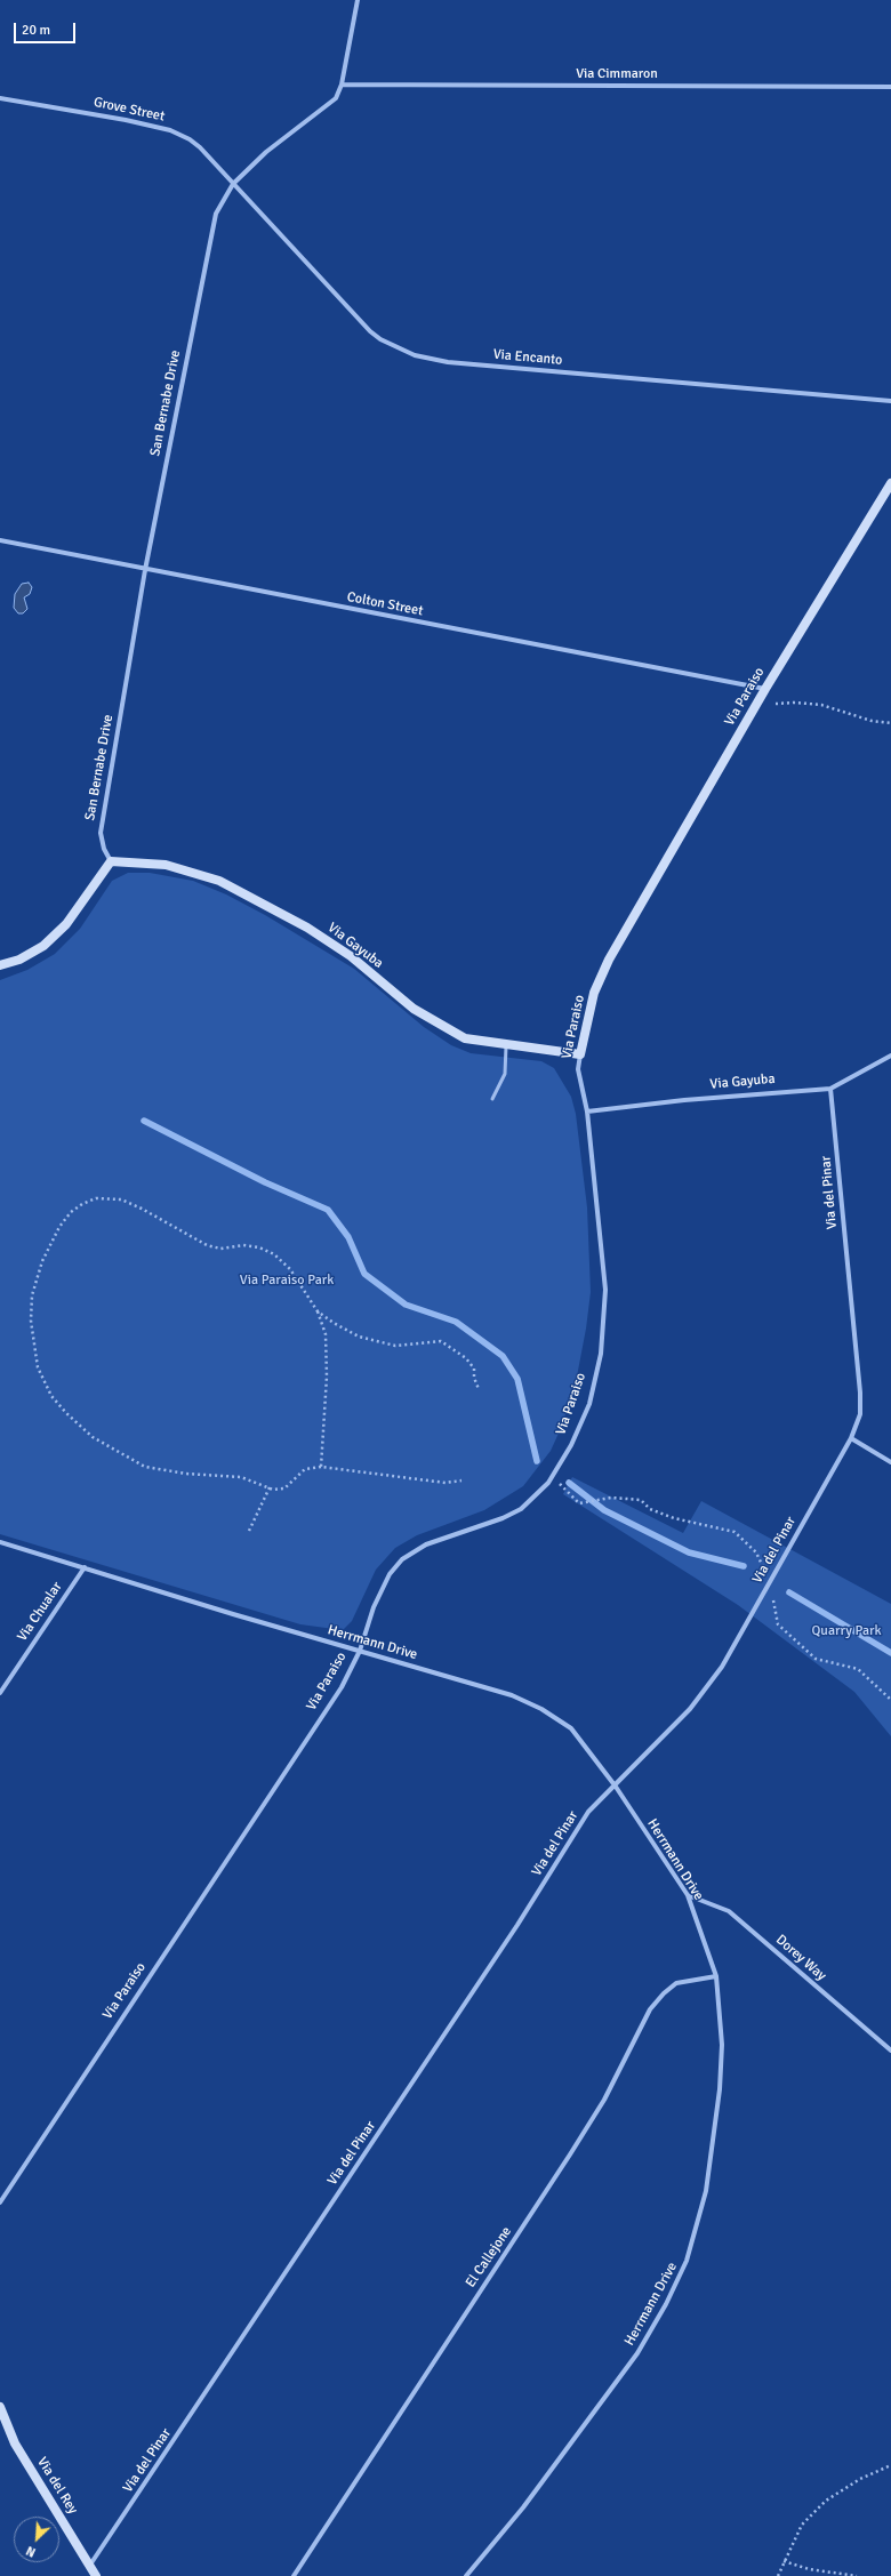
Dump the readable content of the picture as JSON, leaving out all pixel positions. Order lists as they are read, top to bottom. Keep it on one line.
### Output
{"streets":{"street":["Via Cimmaron","Grove Street","Via Encanto","San Bernabe Drive","Colton Street","Via Paraiso","Via Gayuba","Via del Pinar","Via Chualar","Herrmann Drive","Dorey Way","El Callejone","Via del Rey"]},"crossings":[["Via Cimmaron","San Bernabe Drive"],["Grove Street","Via Encanto"],["Grove Street","San Bernabe Drive"],["Via Encanto","San Bernabe Drive"],["San Bernabe Drive","Colton Street"],["San Bernabe Drive","Via Gayuba"],["Colton Street","Via Paraiso"],["Via Paraiso","Via Gayuba"],["Via Paraiso","Herrmann Drive"],["Via Gayuba","Via del Pinar"],["Via del Pinar","Herrmann Drive"],["Via del Pinar","Via del Rey"],["Via Chualar","Herrmann Drive"],["Herrmann Drive","Dorey Way"],["Herrmann Drive","El Callejone"]],"parks":["Via Paraiso Park","Quarry Park"],"scale_bar":"20 m","north":"bottom left"}
